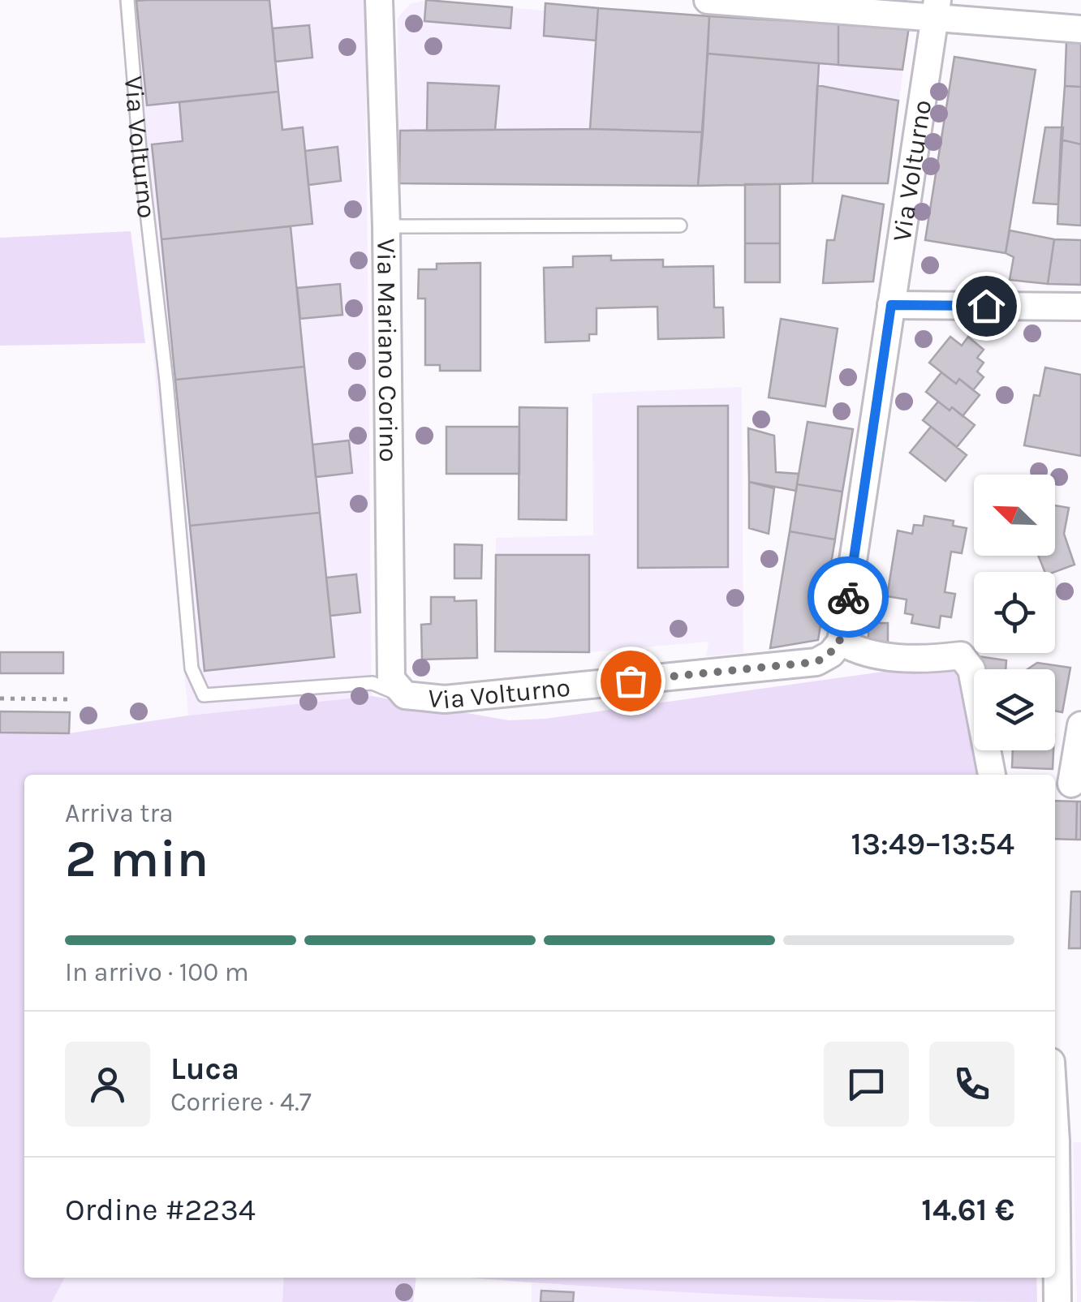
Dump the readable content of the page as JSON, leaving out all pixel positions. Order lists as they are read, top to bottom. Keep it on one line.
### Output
{"streets":{"street":["Via Volturno","Via Mariano Corino"]},"crossings":[["Via Volturno","Via Mariano Corino"]],"north":"top left","page":{"heading":["2 min","Arriva tra","13:49–13:54"],"panel":["Luca","Corriere · 4.7","Ordine #2234","14.61 €"],"bar":"In arrivo · 100 m"}}
